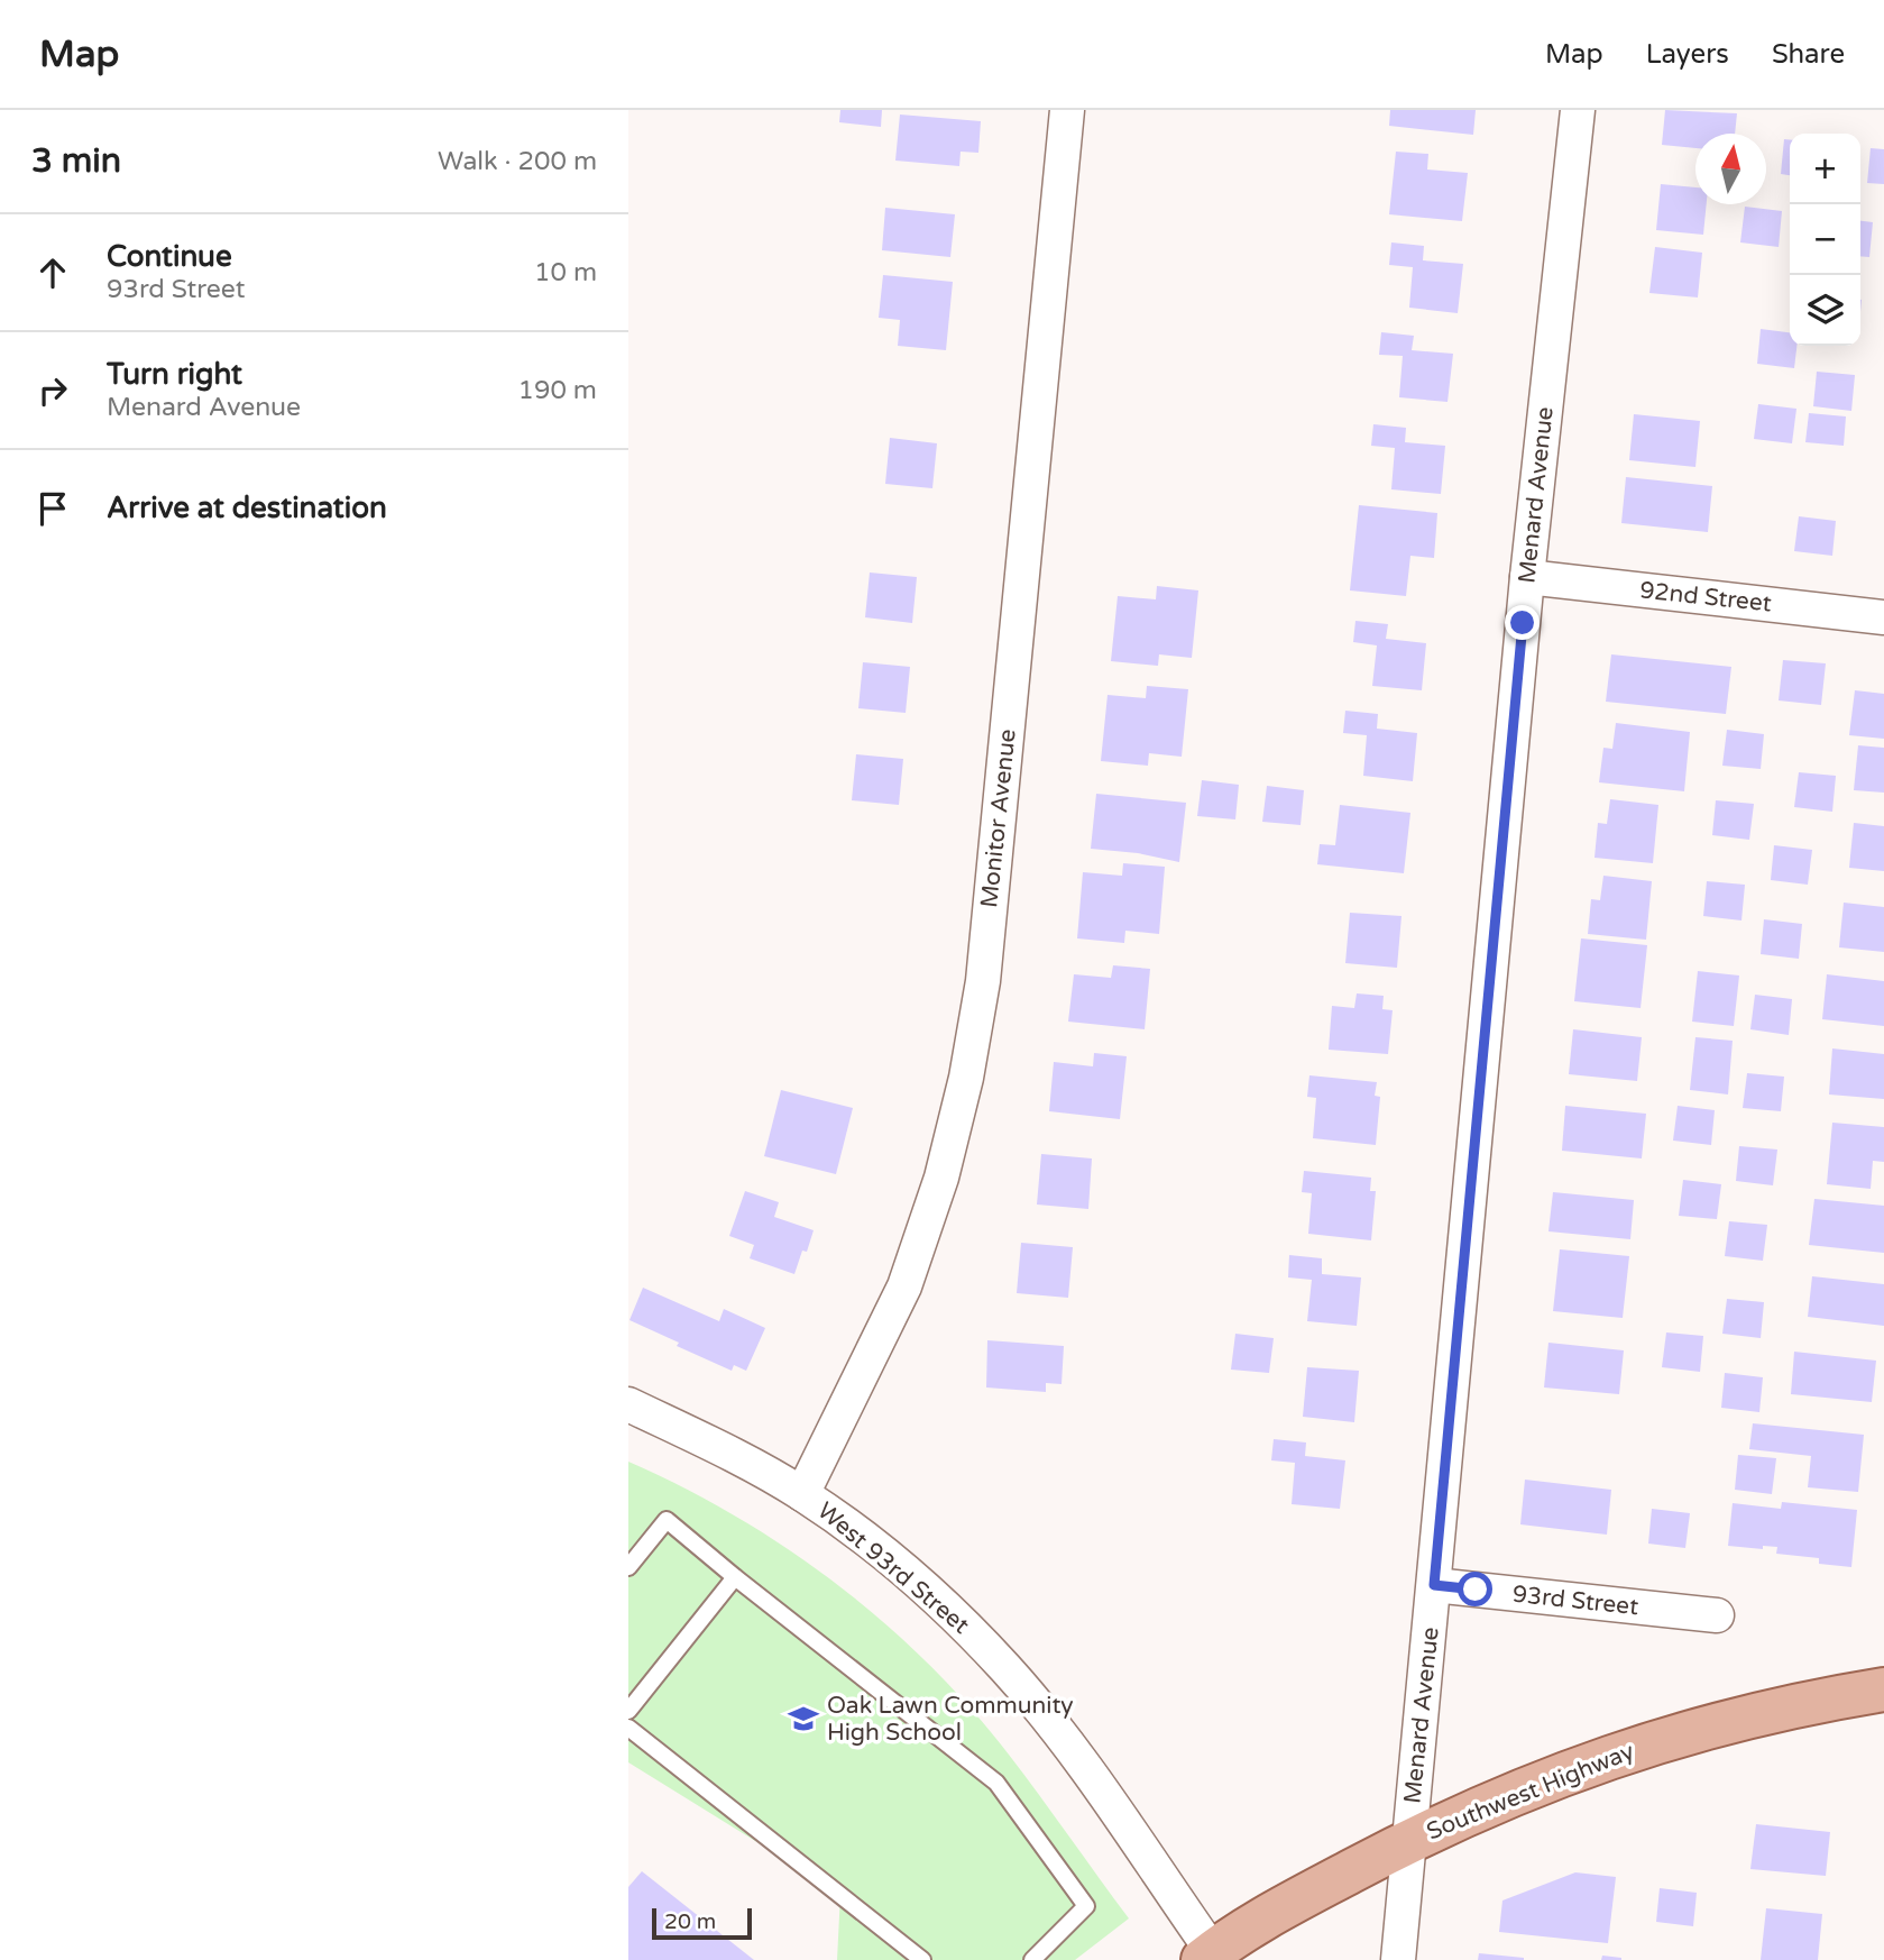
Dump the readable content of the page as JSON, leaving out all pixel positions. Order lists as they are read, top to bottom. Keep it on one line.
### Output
{"streets":{"main road":["Southwest Highway"],"street":["Menard Avenue","92nd Street","Monitor Avenue","West 93rd Street","93rd Street"]},"crossings":[["Menard Avenue","92nd Street"],["Menard Avenue","93rd Street"],["Menard Avenue","Southwest Highway"],["Monitor Avenue","West 93rd Street"],["West 93rd Street","Southwest Highway"]],"places":{"school or university":["Oak Lawn Community High School"]},"scale_bar":"20 m","north":"top","page":{"header":"Map","nav":["Map","Layers","Share"],"heading":["3 min","Walk · 200 m"],"map_buttons":["+","−"],"list":[["Continue","93rd Street","10 m"],["Turn right","Menard Avenue","190 m"],"Arrive at destination"],"scale":"20 m"}}
